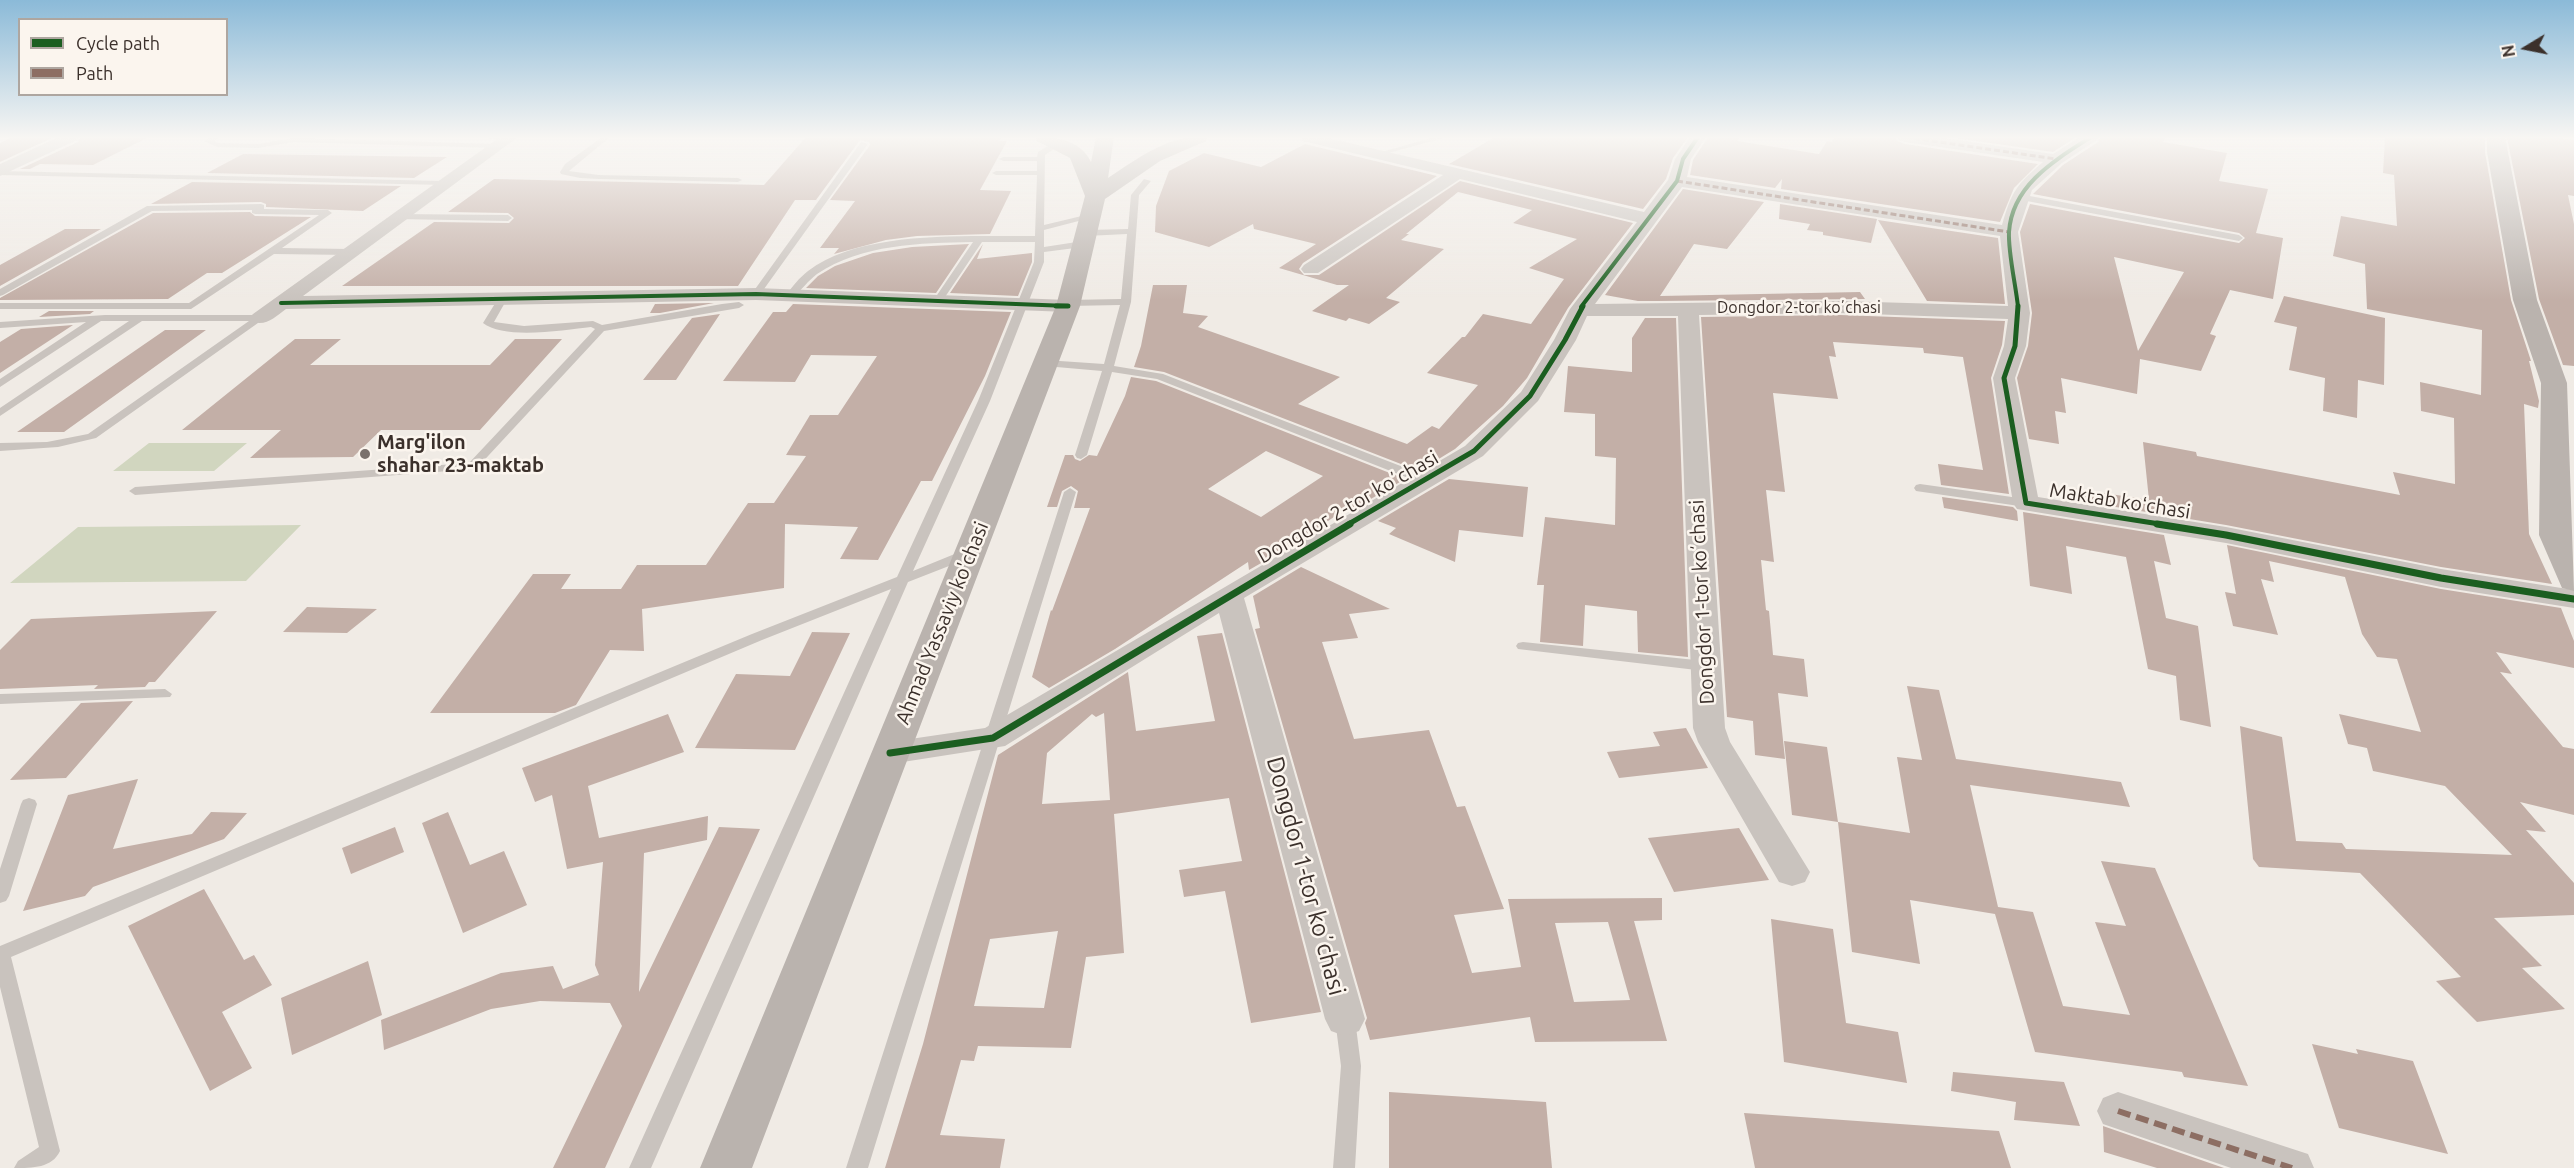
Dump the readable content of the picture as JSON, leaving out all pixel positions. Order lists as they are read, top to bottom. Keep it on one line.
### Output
{"streets":{"main road":["Ahmad Yassaviy ko'chasi"],"street":["Dongdor 2-tor koʼchasi","Maktab koʻchasi","Dongdor 1-tor koʼchasi"]},"crossings":[["Dongdor 2-tor koʼchasi","Maktab koʻchasi"],["Dongdor 2-tor koʼchasi","Dongdor 1-tor koʼchasi"],["Dongdor 2-tor koʼchasi","Ahmad Yassaviy ko'chasi"]],"places":["Marg'ilon shahar 23-maktab"],"legend":["Cycle path","Path"],"north":"left"}
